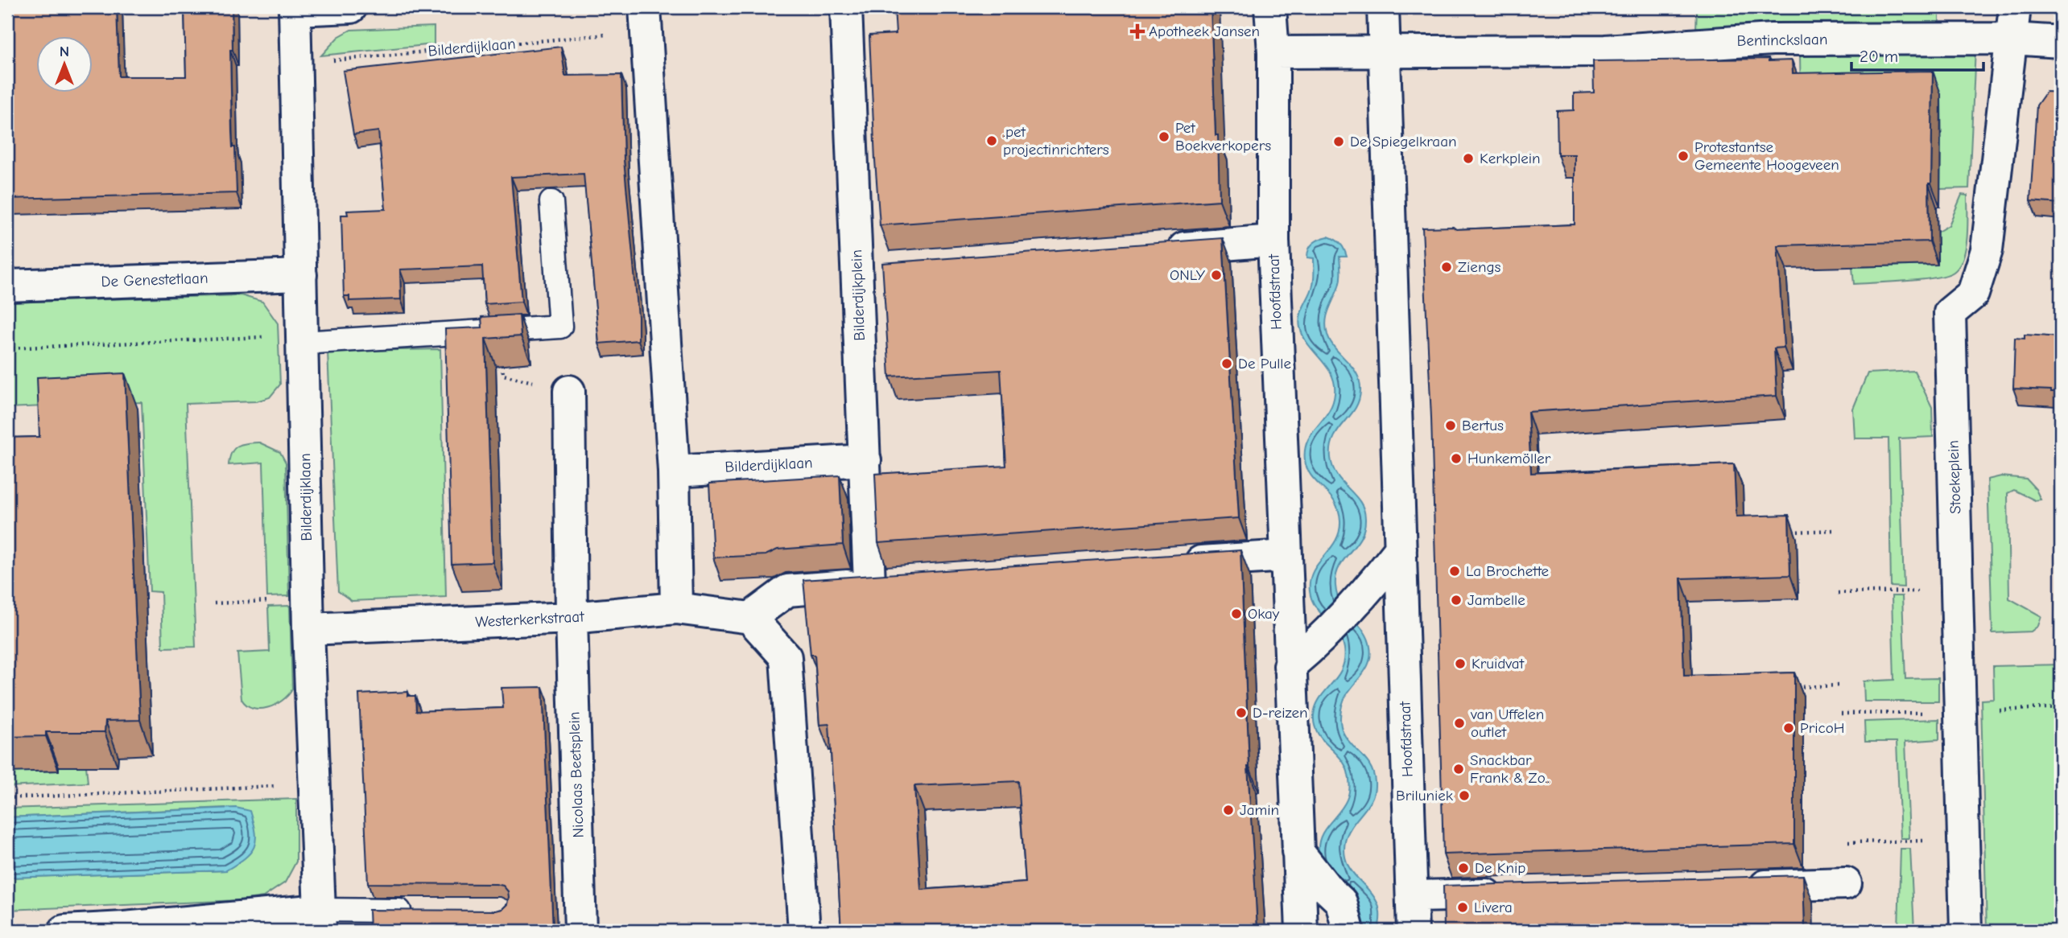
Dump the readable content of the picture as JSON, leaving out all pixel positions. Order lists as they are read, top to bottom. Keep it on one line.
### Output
{"streets":{"street":["Bentinckslaan","Bilderdijklaan","De Genestetlaan","Hoofdstraat","Bilderdijkplein","Stoekeplein","Westerkerkstraat","Nicolaas Beetsplein"]},"crossings":[["Bentinckslaan","Hoofdstraat"],["Bentinckslaan","Stoekeplein"],["Bilderdijklaan","De Genestetlaan"],["Bilderdijklaan","Bilderdijkplein"],["Bilderdijklaan","Westerkerkstraat"],["Bilderdijkplein","Westerkerkstraat"],["Westerkerkstraat","Nicolaas Beetsplein"]],"places":{"health":["Apotheek Jansen"],"other":["Pet Boekverkopers",".pet projectinrichters","De Spiegelkraan","Protestantse Gemeente Hoogeveen","Kerkplein","Ziengs","ONLY","De Pulle","Bertus","Hunkemöller","La Brochette","Jambelle","Okay","Kruidvat","D-reizen","van Uffelen outlet","PricoH","Snackbar Frank & Zo..","Briluniek","Jamin","De Knip","Livera"]},"scale_bar":"20 m","north":"top"}
